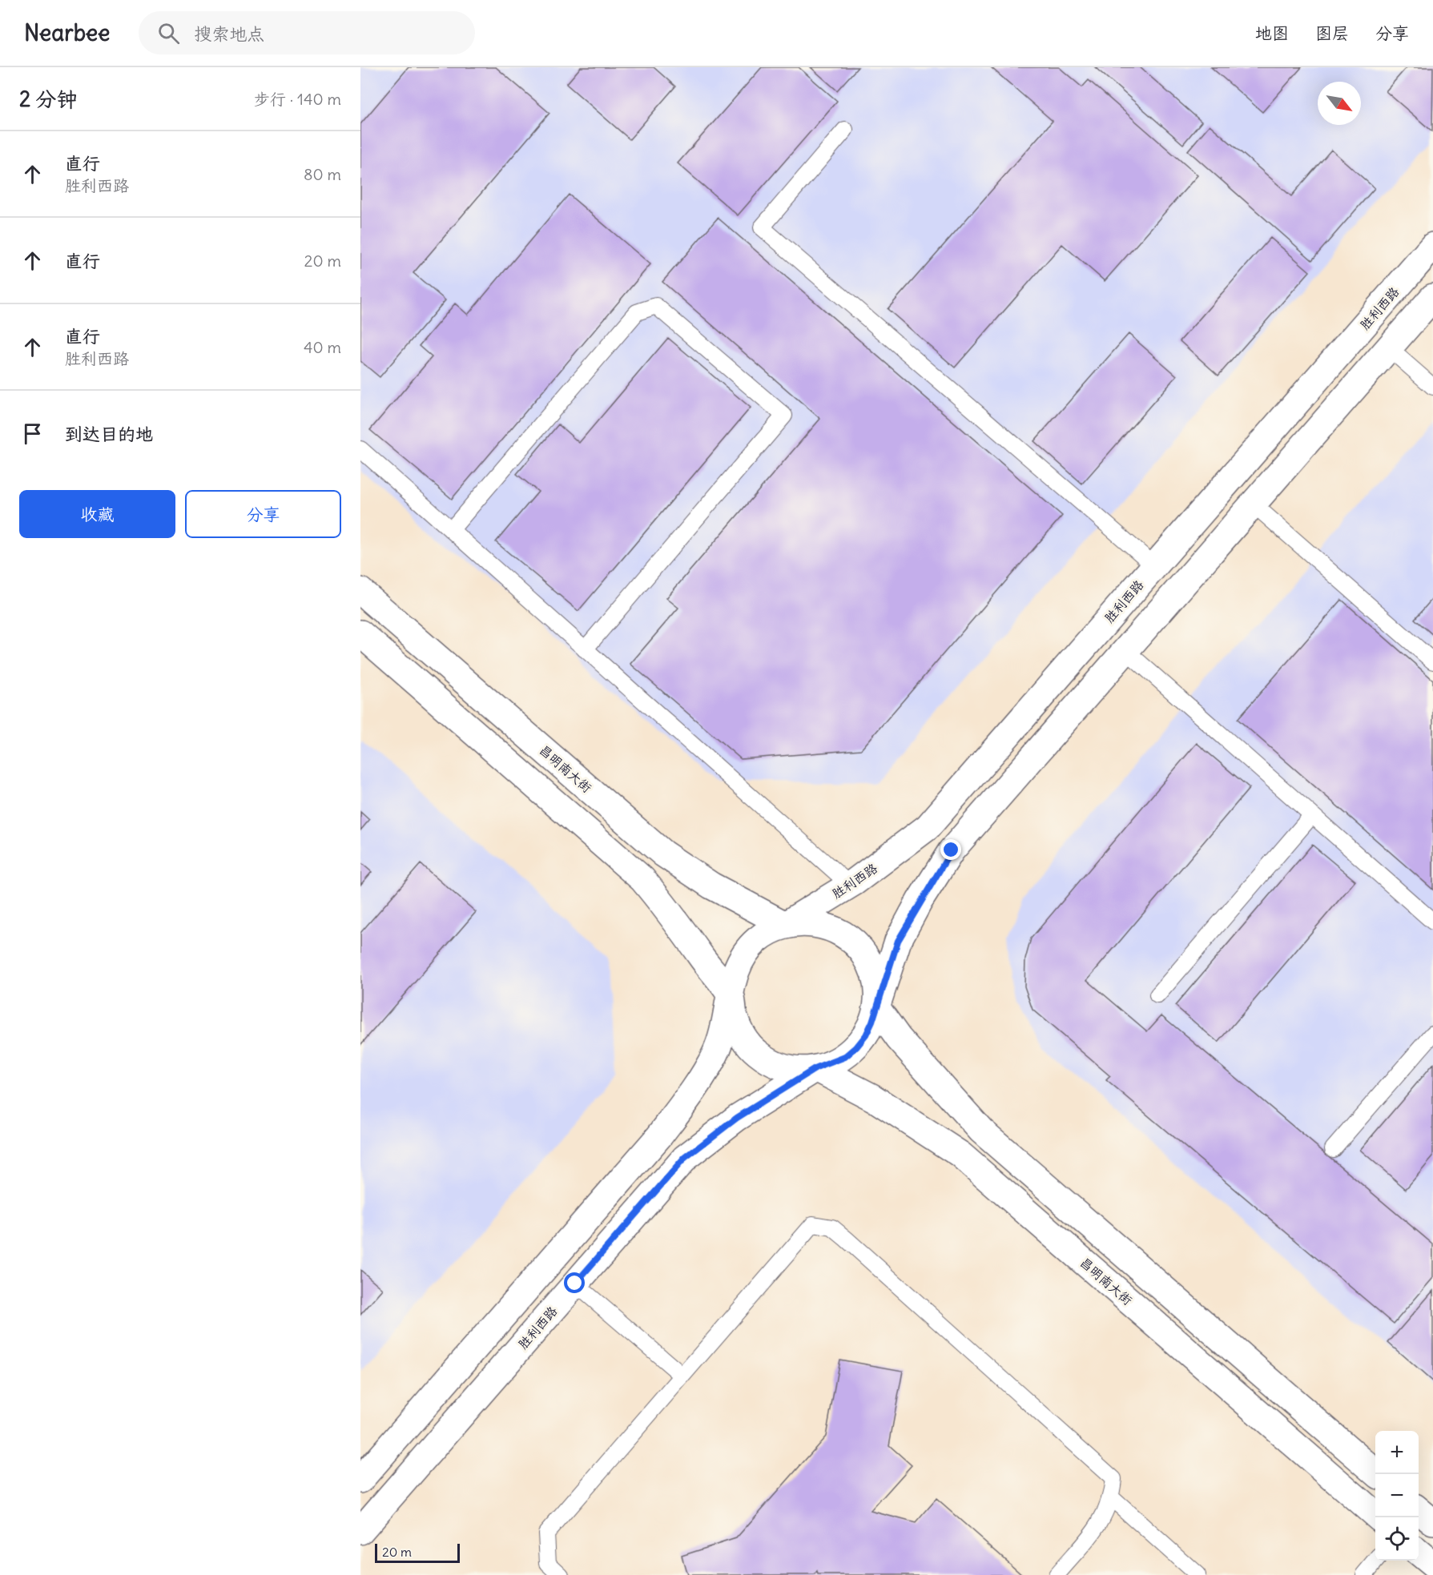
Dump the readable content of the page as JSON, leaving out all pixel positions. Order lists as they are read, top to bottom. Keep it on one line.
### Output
{"streets":{"main road":["胜利西路","昌明南大街"]},"crossings":[["胜利西路","昌明南大街"]],"scale_bar":"20 m","north":"bottom right","page":{"header":"Nearbee","search":"搜索地点","nav":["地图","图层","分享"],"heading":["2 分钟","步行 · 140 m"],"list":[["直行","胜利西路","80 m"],["直行","20 m"],["直行","胜利西路","40 m"],"到达目的地"],"buttons":["收藏","分享"],"map_buttons":["+","−"],"scale":"20 m"}}
